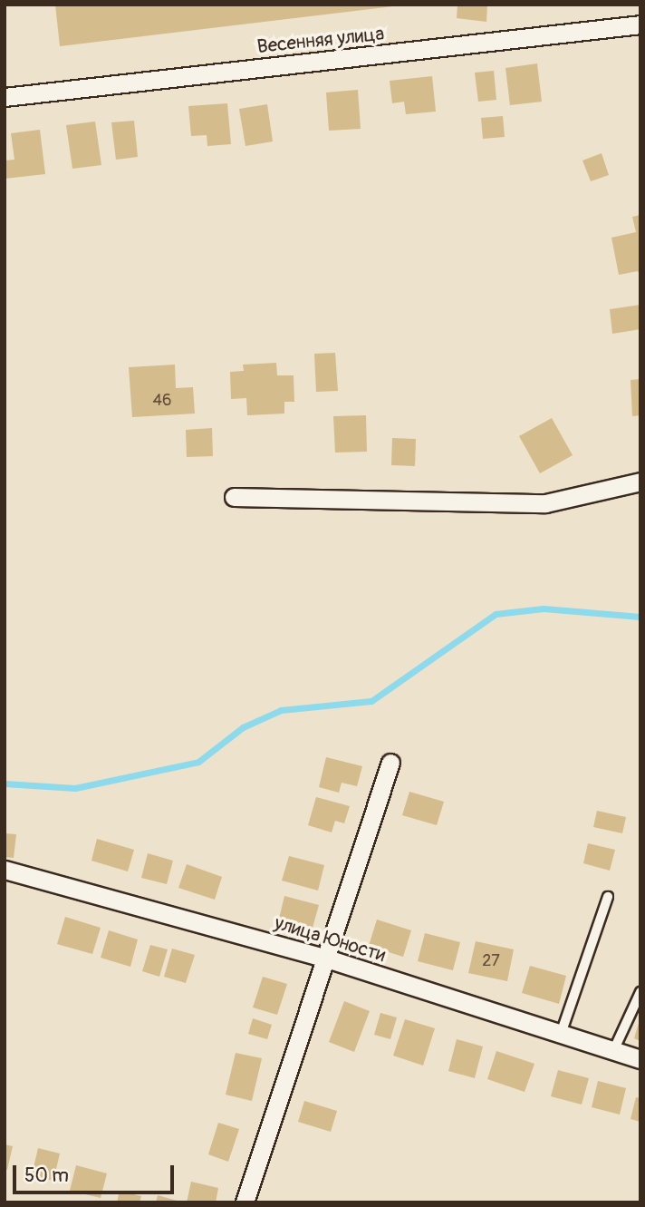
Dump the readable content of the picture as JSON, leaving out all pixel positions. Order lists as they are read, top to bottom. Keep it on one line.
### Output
{"streets":{"street":["Весенняя улица","улица Юности"]},"house_numbers":["46","27"],"scale_bar":"50 m"}
